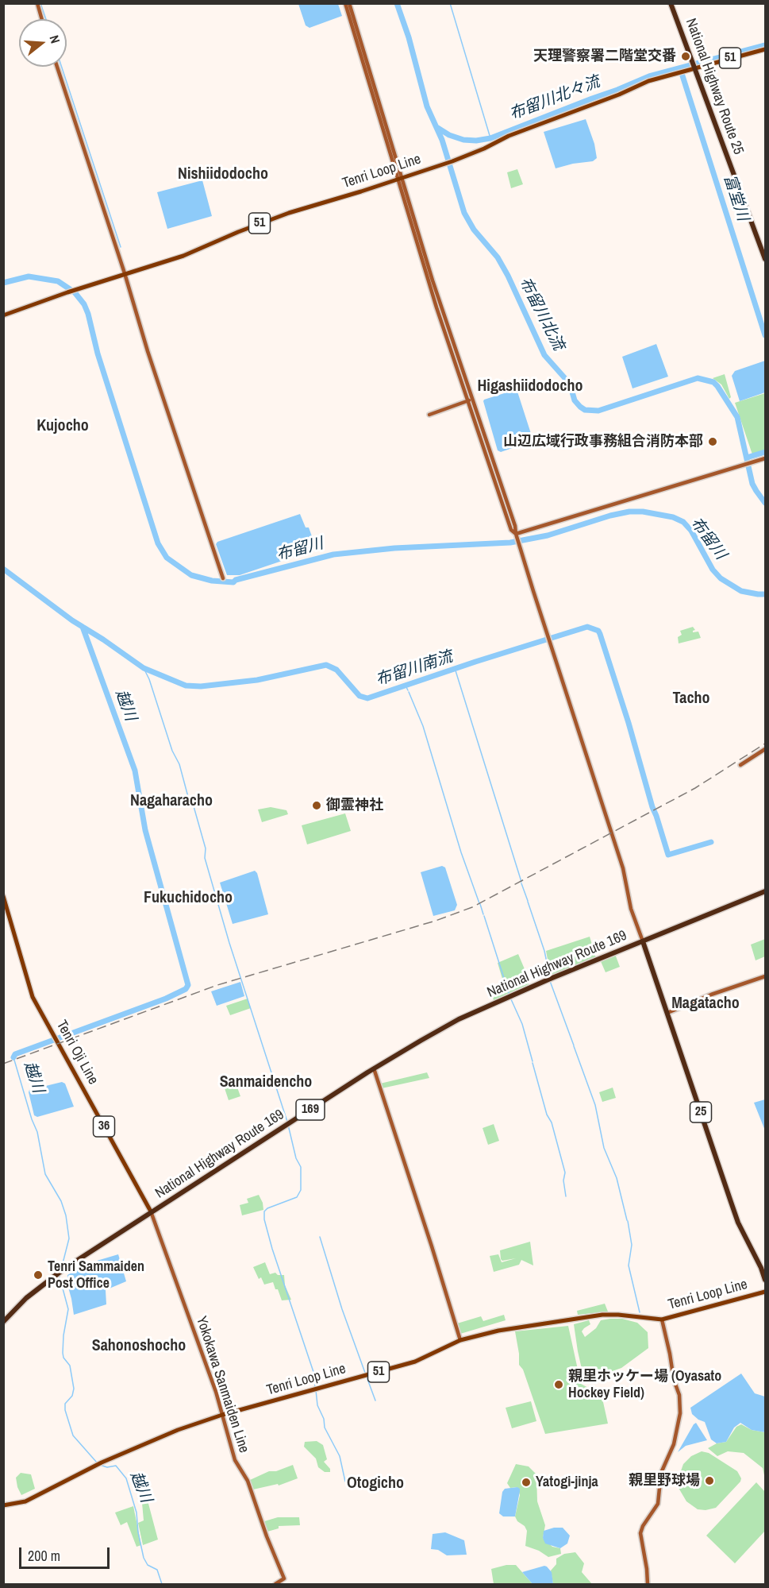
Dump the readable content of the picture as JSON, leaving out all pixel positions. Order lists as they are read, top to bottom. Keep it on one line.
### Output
{"streets":{"highway":["National Highway Route 25","National Highway Route 169","169","25"],"main road":["51","Tenri Loop Line","Tenri Oji Line","36"],"street":["Yokokawa Sanmaiden Line"]},"crossings":[["National Highway Route 25","Tenri Loop Line"],["Tenri Loop Line","Yokokawa Sanmaiden Line"],["National Highway Route 169","Tenri Oji Line"],["National Highway Route 169","25"],["National Highway Route 169","Yokokawa Sanmaiden Line"],["Tenri Oji Line","Yokokawa Sanmaiden Line"]],"districts":["Nishiidodocho","Higashiidodocho","Kujocho","Tacho","Nagaharacho","Fukuchidocho","Magatacho","Sanmaidencho","Sahonoshocho","Otogicho"],"water":["布留川北々流","富堂川","布留川北流","布留川","布留川南流","越川"],"places":["天理警察署二階堂交番","山辺広域行政事務組合消防本部","御霊神社","Tenri Sammaiden Post Office","親里ホッケー場 (Oyasato Hockey Field)","親里野球場","Yatogi-jinja"],"scale_bar":"200 m","north":"right"}
